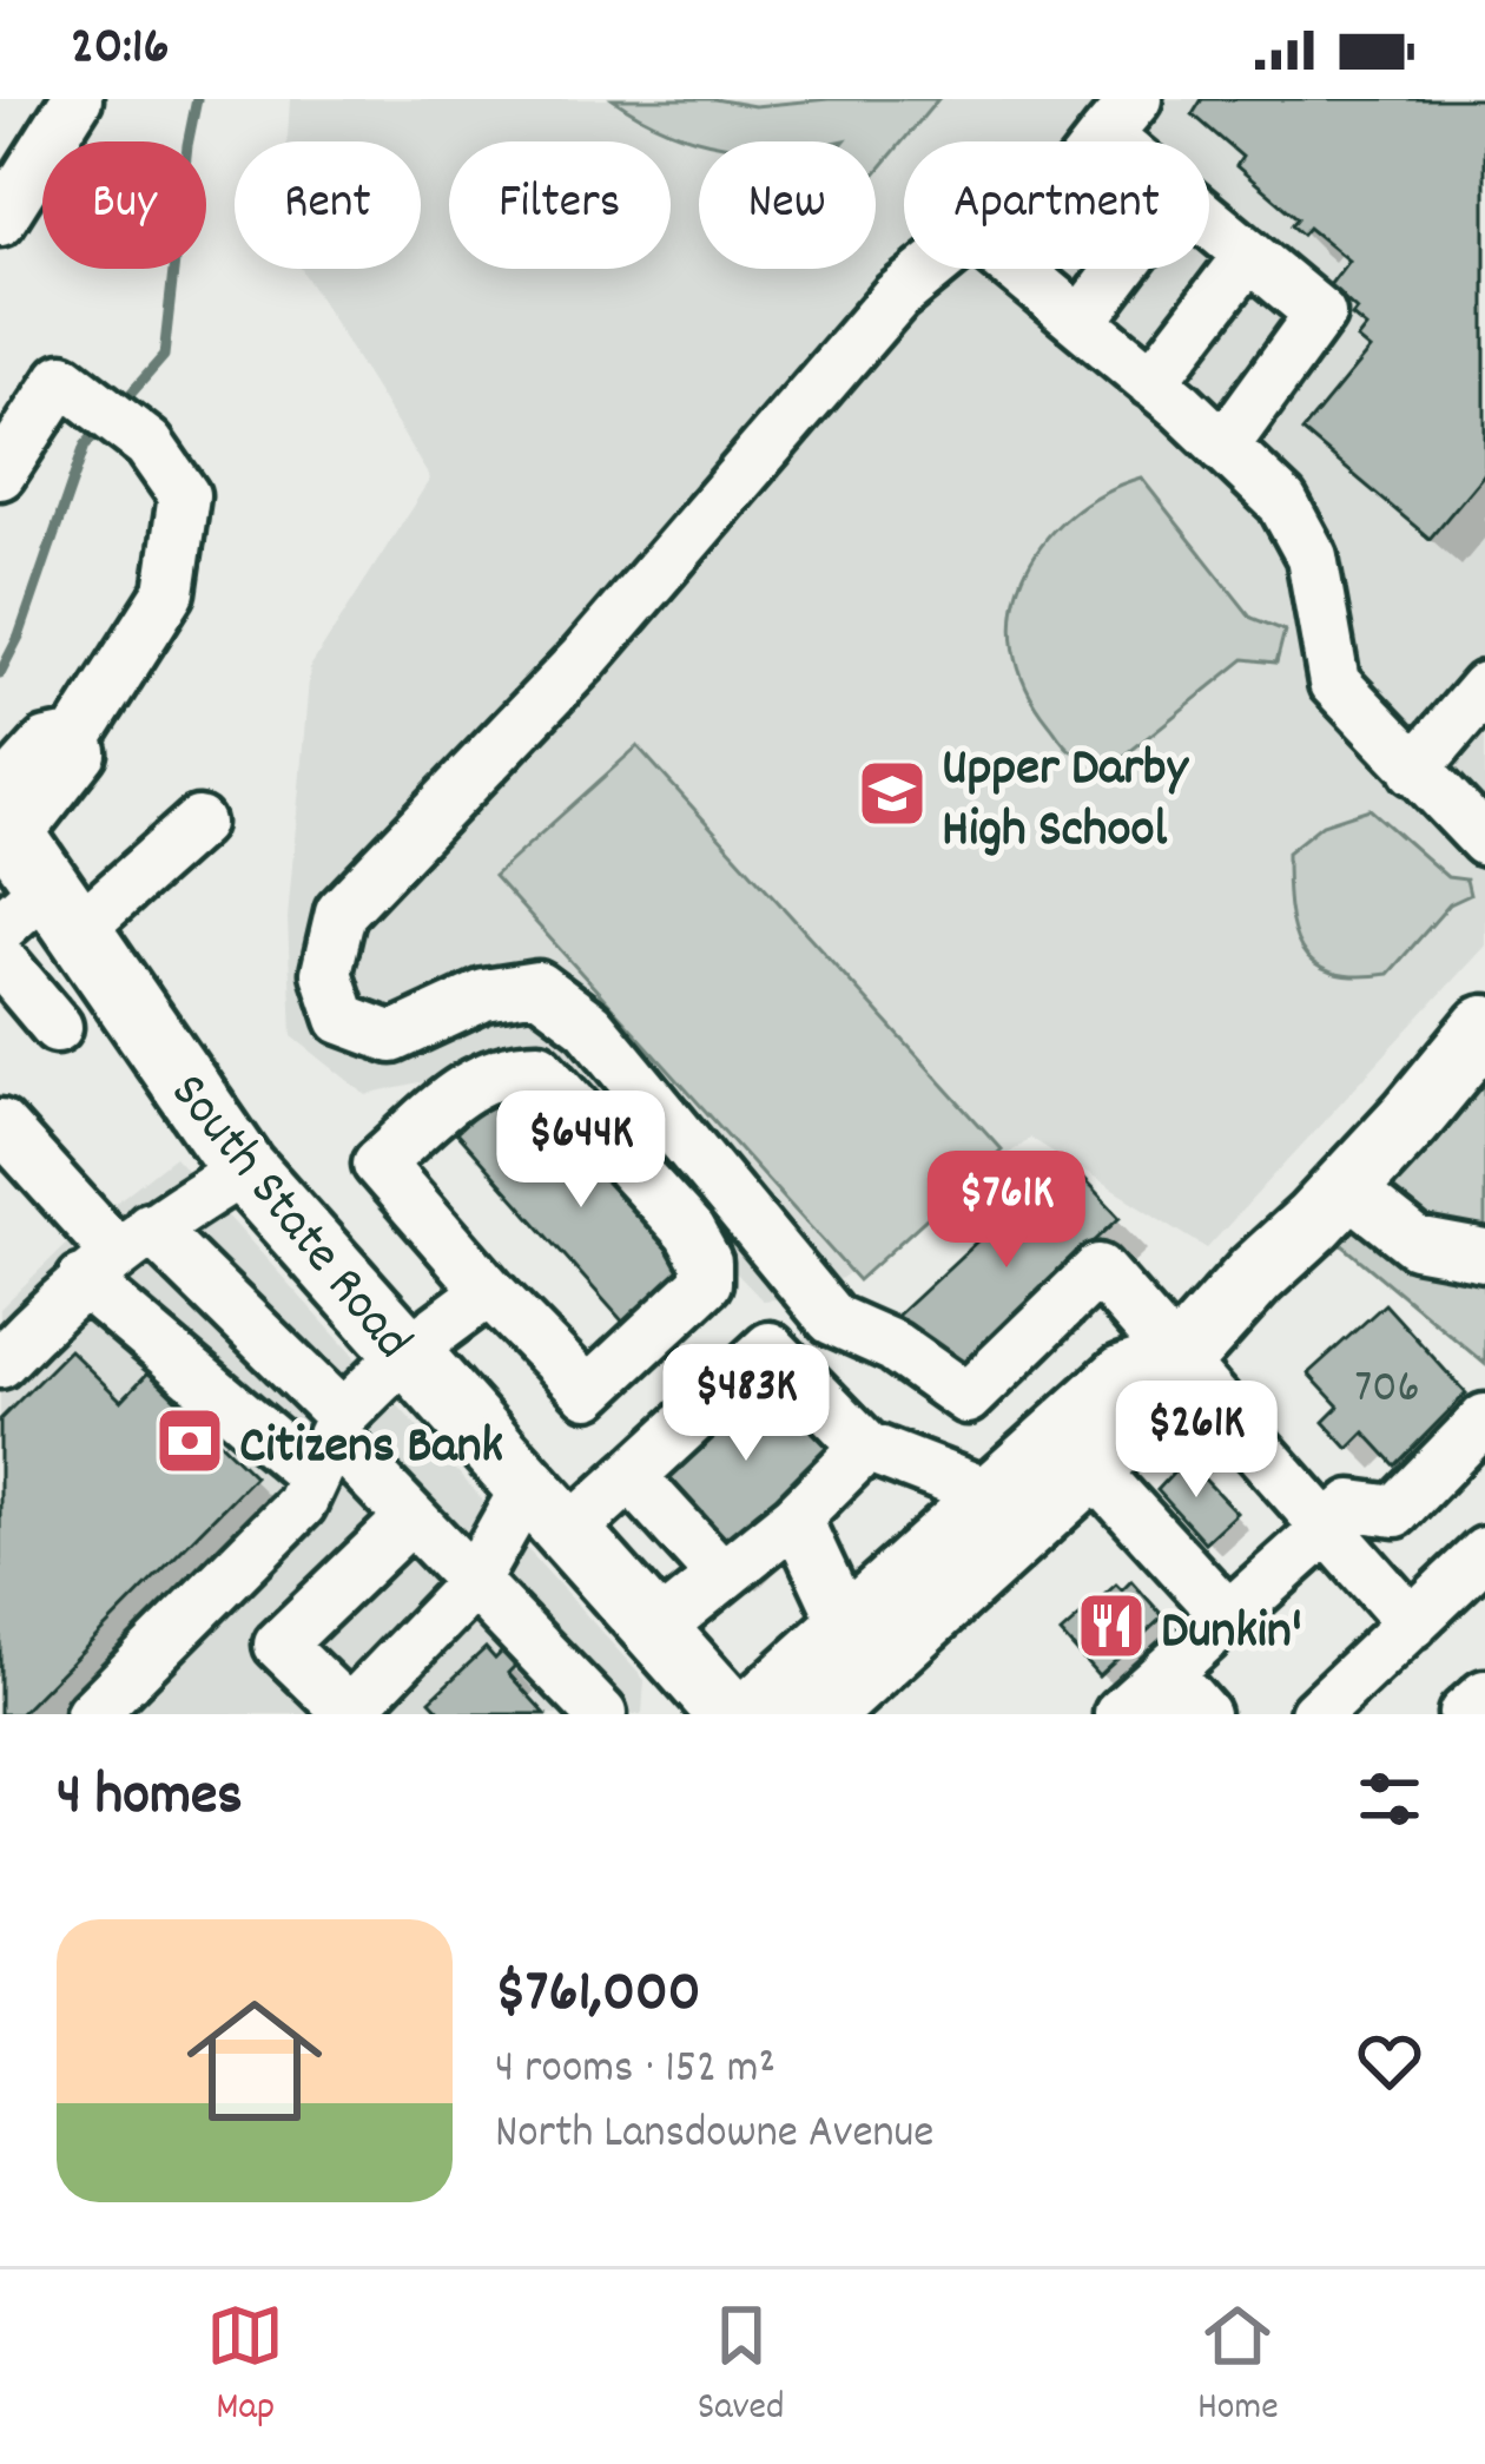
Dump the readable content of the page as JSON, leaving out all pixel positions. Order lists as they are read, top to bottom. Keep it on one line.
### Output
{"streets":{"main road":["South State Road"]},"places":{"school or university":["Upper Darby High School"],"bank":["Citizens Bank"],"restaurant":["Dunkin'"]},"house_numbers":["706"],"page":{"status":"20:16","chip":["Buy","Rent","Filters","New","Apartment"],"price":["$644K","$761K","$483K","$261K"],"heading":"4 homes","list":[{"name":"$761,000","note":"4 rooms · 152 m² · North Lansdowne Avenue"}],"tabs":["Map","Saved","Home"]}}
